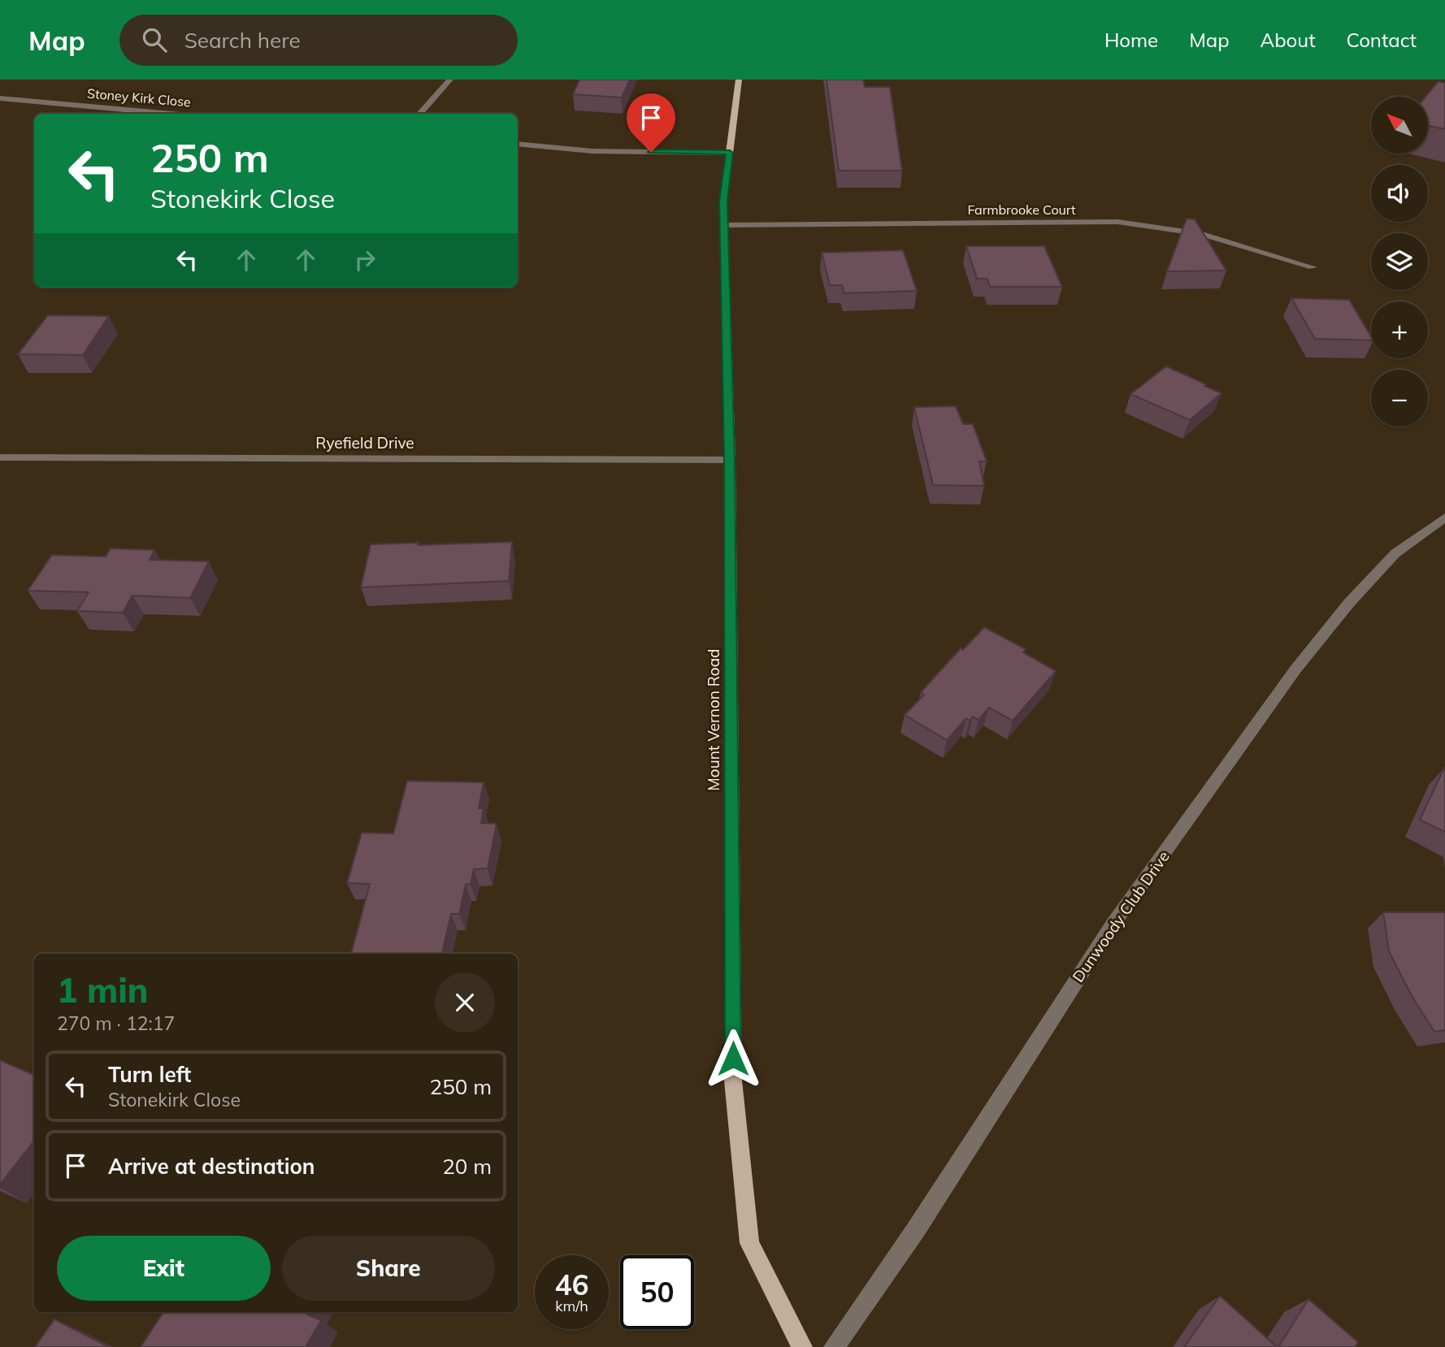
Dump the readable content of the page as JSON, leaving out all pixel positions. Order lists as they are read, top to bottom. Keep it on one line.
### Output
{"streets":{"main road":["Mount Vernon Road"],"street":["Stoney Kirk Close","Farmbrooke Court","Ryefield Drive","Dunwoody Club Drive"]},"crossings":[["Farmbrooke Court","Mount Vernon Road"],["Ryefield Drive","Mount Vernon Road"]],"north":"top left","page":{"header":"Map","search":"Search here","nav":["Home","Map","About","Contact"],"map_buttons":["+","−"],"turn":["250 m","Stonekirk Close"],"heading":["1 min","270 m · 12:17"],"list":[{"name":"Turn left","note":"Stonekirk Close","value":"250 m"},{"name":"Arrive at destination","value":"20 m"}],"buttons":["Exit","Share"],"speed":"46 km/h","limit":"50"}}
